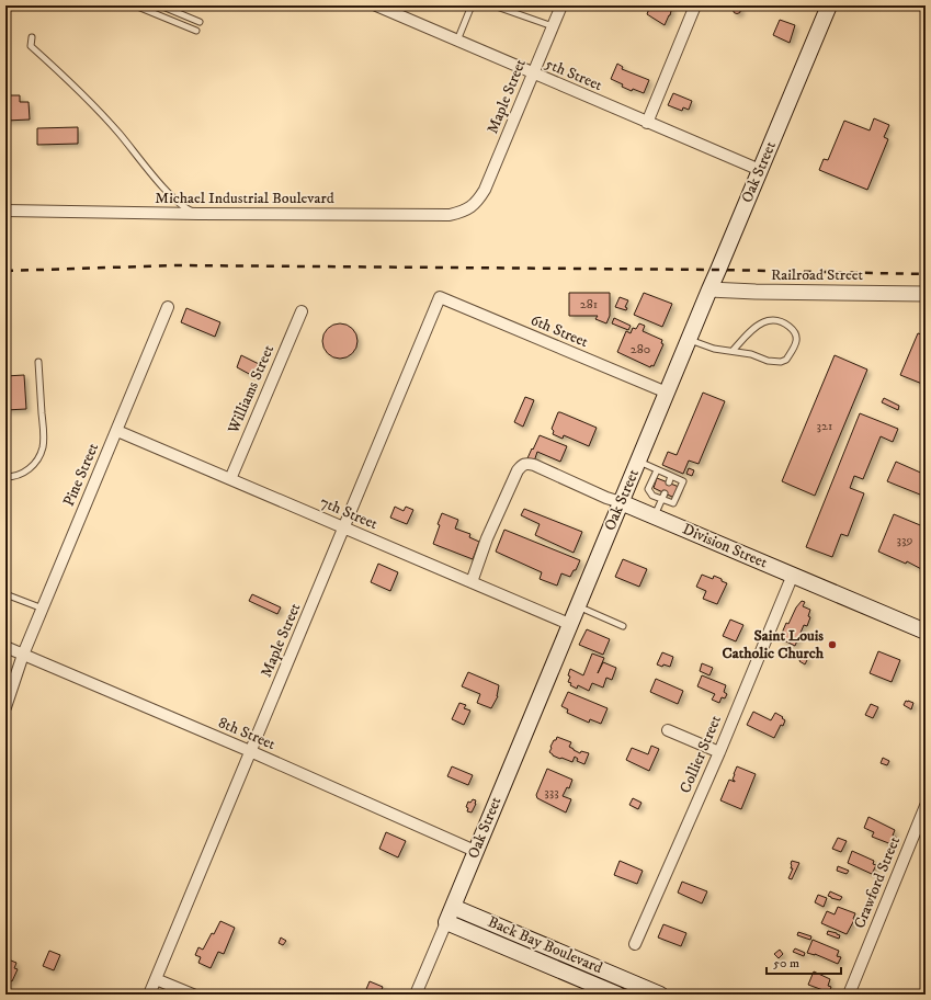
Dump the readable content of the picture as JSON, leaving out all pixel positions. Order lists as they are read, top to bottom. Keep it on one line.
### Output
{"streets":{"main road":["Oak Street","Division Street","Back Bay Boulevard"],"street":["5th Street","Maple Street","Michael Industrial Boulevard","Railroad Street","6th Street","Williams Street","Pine Street","7th Street","8th Street","Collier Street","Crawford Street"]},"crossings":[["5th Street","Maple Street"],["5th Street","Oak Street"],["Maple Street","Michael Industrial Boulevard"],["Maple Street","6th Street"],["Maple Street","7th Street"],["Maple Street","8th Street"],["Oak Street","Railroad Street"],["Oak Street","6th Street"],["Oak Street","7th Street"],["Oak Street","Division Street"],["Oak Street","8th Street"],["Oak Street","Back Bay Boulevard"],["Williams Street","7th Street"],["Pine Street","7th Street"],["Pine Street","8th Street"],["7th Street","Division Street"],["Division Street","Collier Street"]],"places":["Saint Louis Catholic Church"],"house_numbers":["281","280","321","339","333"],"scale_bar":"50 m"}
